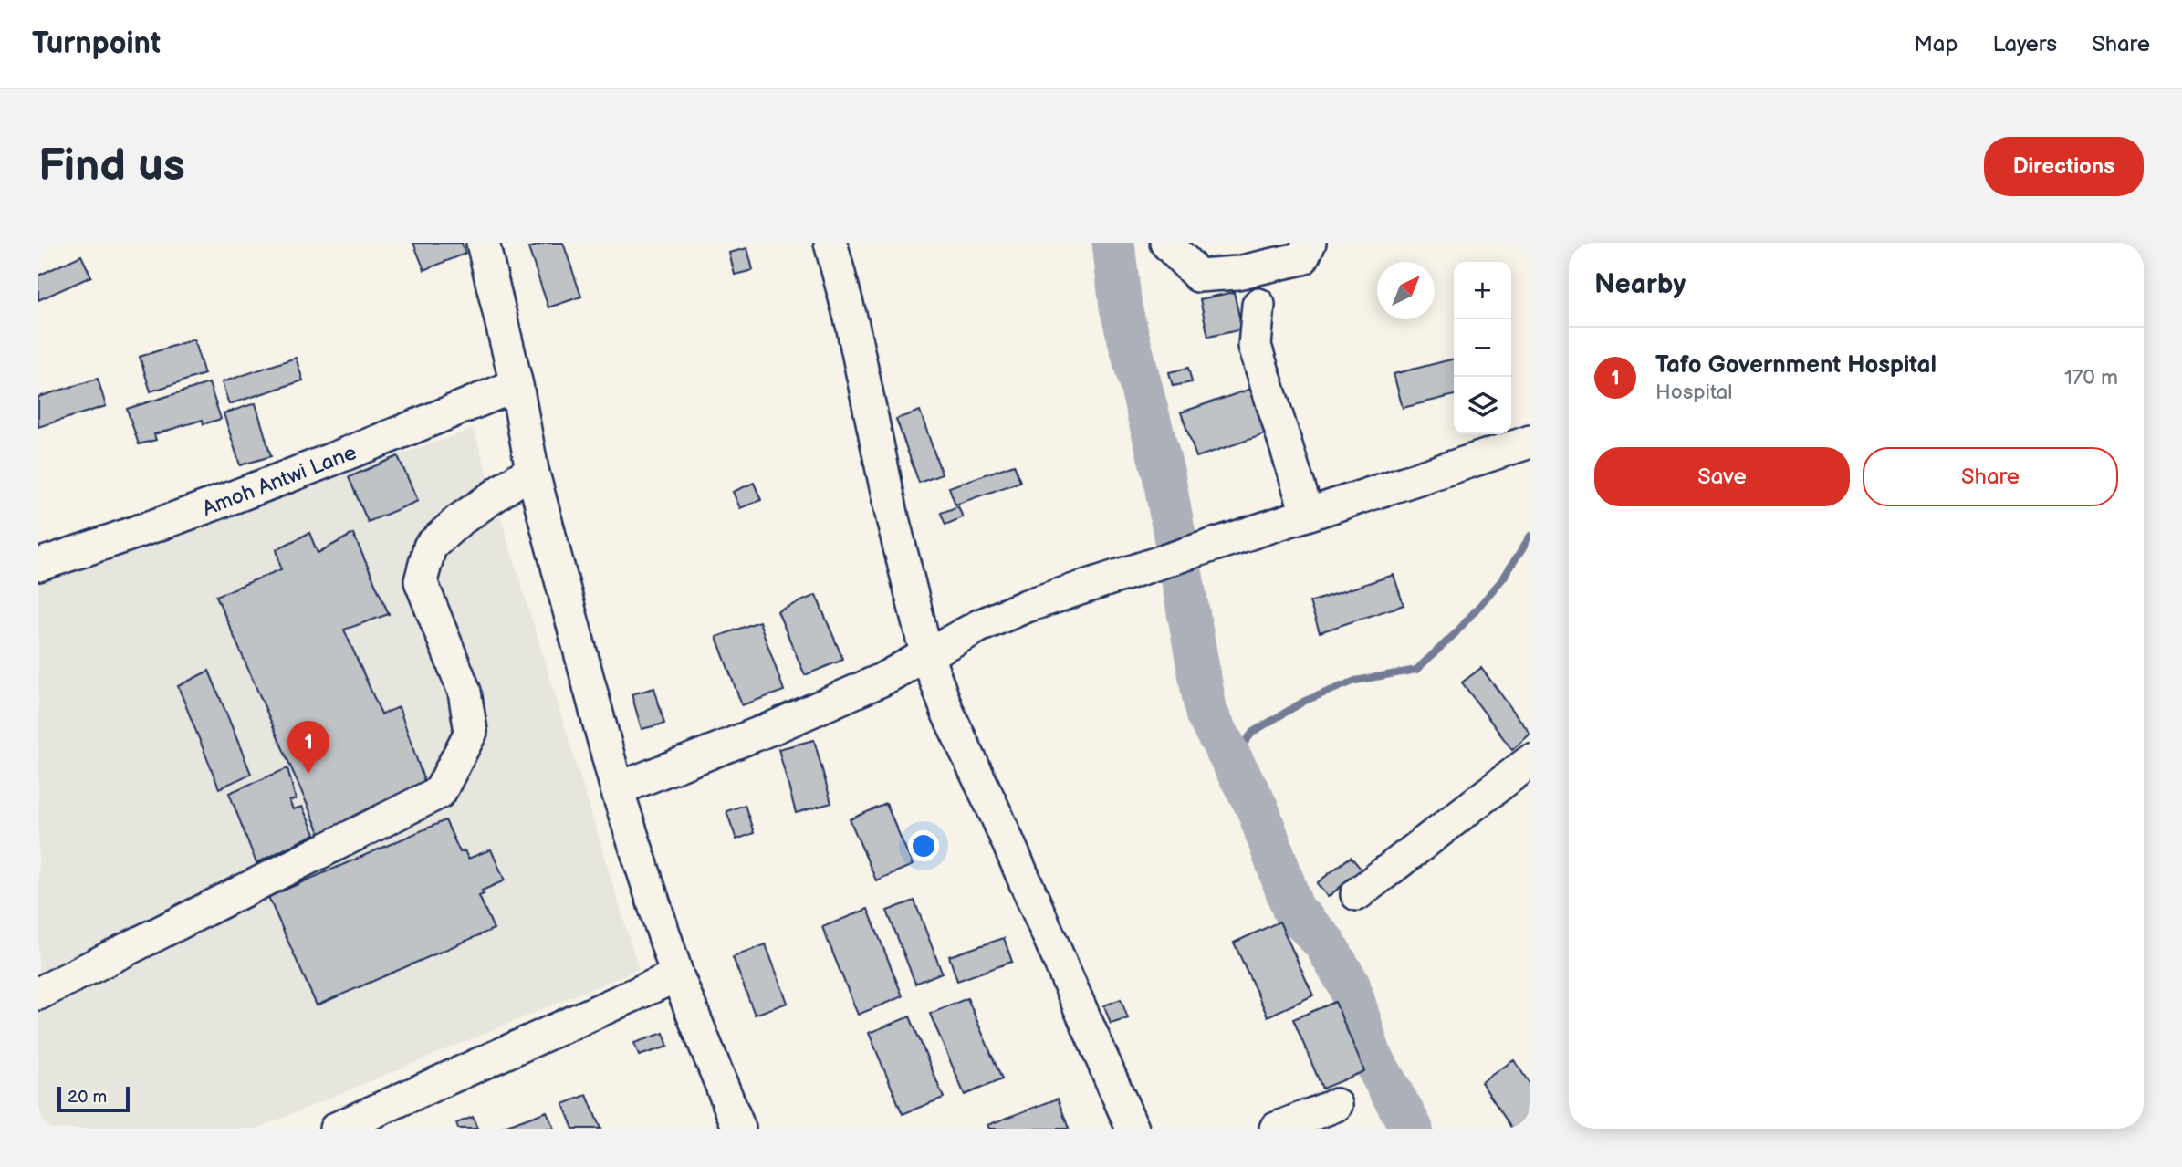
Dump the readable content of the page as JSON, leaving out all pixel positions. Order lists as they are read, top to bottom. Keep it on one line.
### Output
{"streets":{"street":["Amoh Antwi Lane"]},"scale_bar":"20 m","north":"top right","page":{"header":"Turnpoint","nav":["Map","Layers","Share"],"buttons":["Directions",["Save","Share"]],"title":"Find us","heading":"Nearby","map_buttons":["+","−"],"list":[{"mark":"1","name":"Tafo Government Hospital","note":"Hospital","value":"170 m"}],"pins":"1","scale":"20 m"}}
